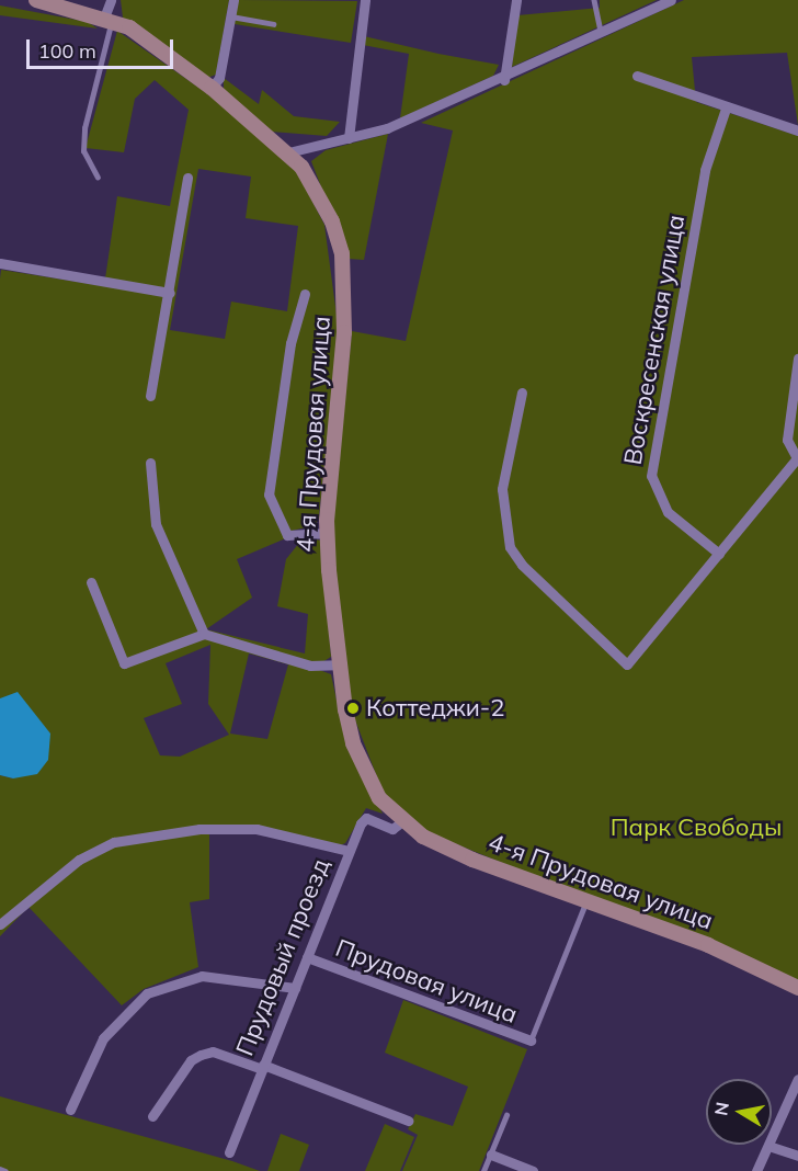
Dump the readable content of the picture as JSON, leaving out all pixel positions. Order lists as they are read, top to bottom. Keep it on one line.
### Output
{"streets":{"main road":["4-я Прудовая улица"],"street":["Воскресенская улица","Прудовый проезд","Прудовая улица"]},"crossings":[["4-я Прудовая улица","Прудовый проезд"],["Прудовый проезд","Прудовая улица"]],"parks":["Парк Свободы"],"places":["Коттеджи-2"],"scale_bar":"100 m","north":"left"}
